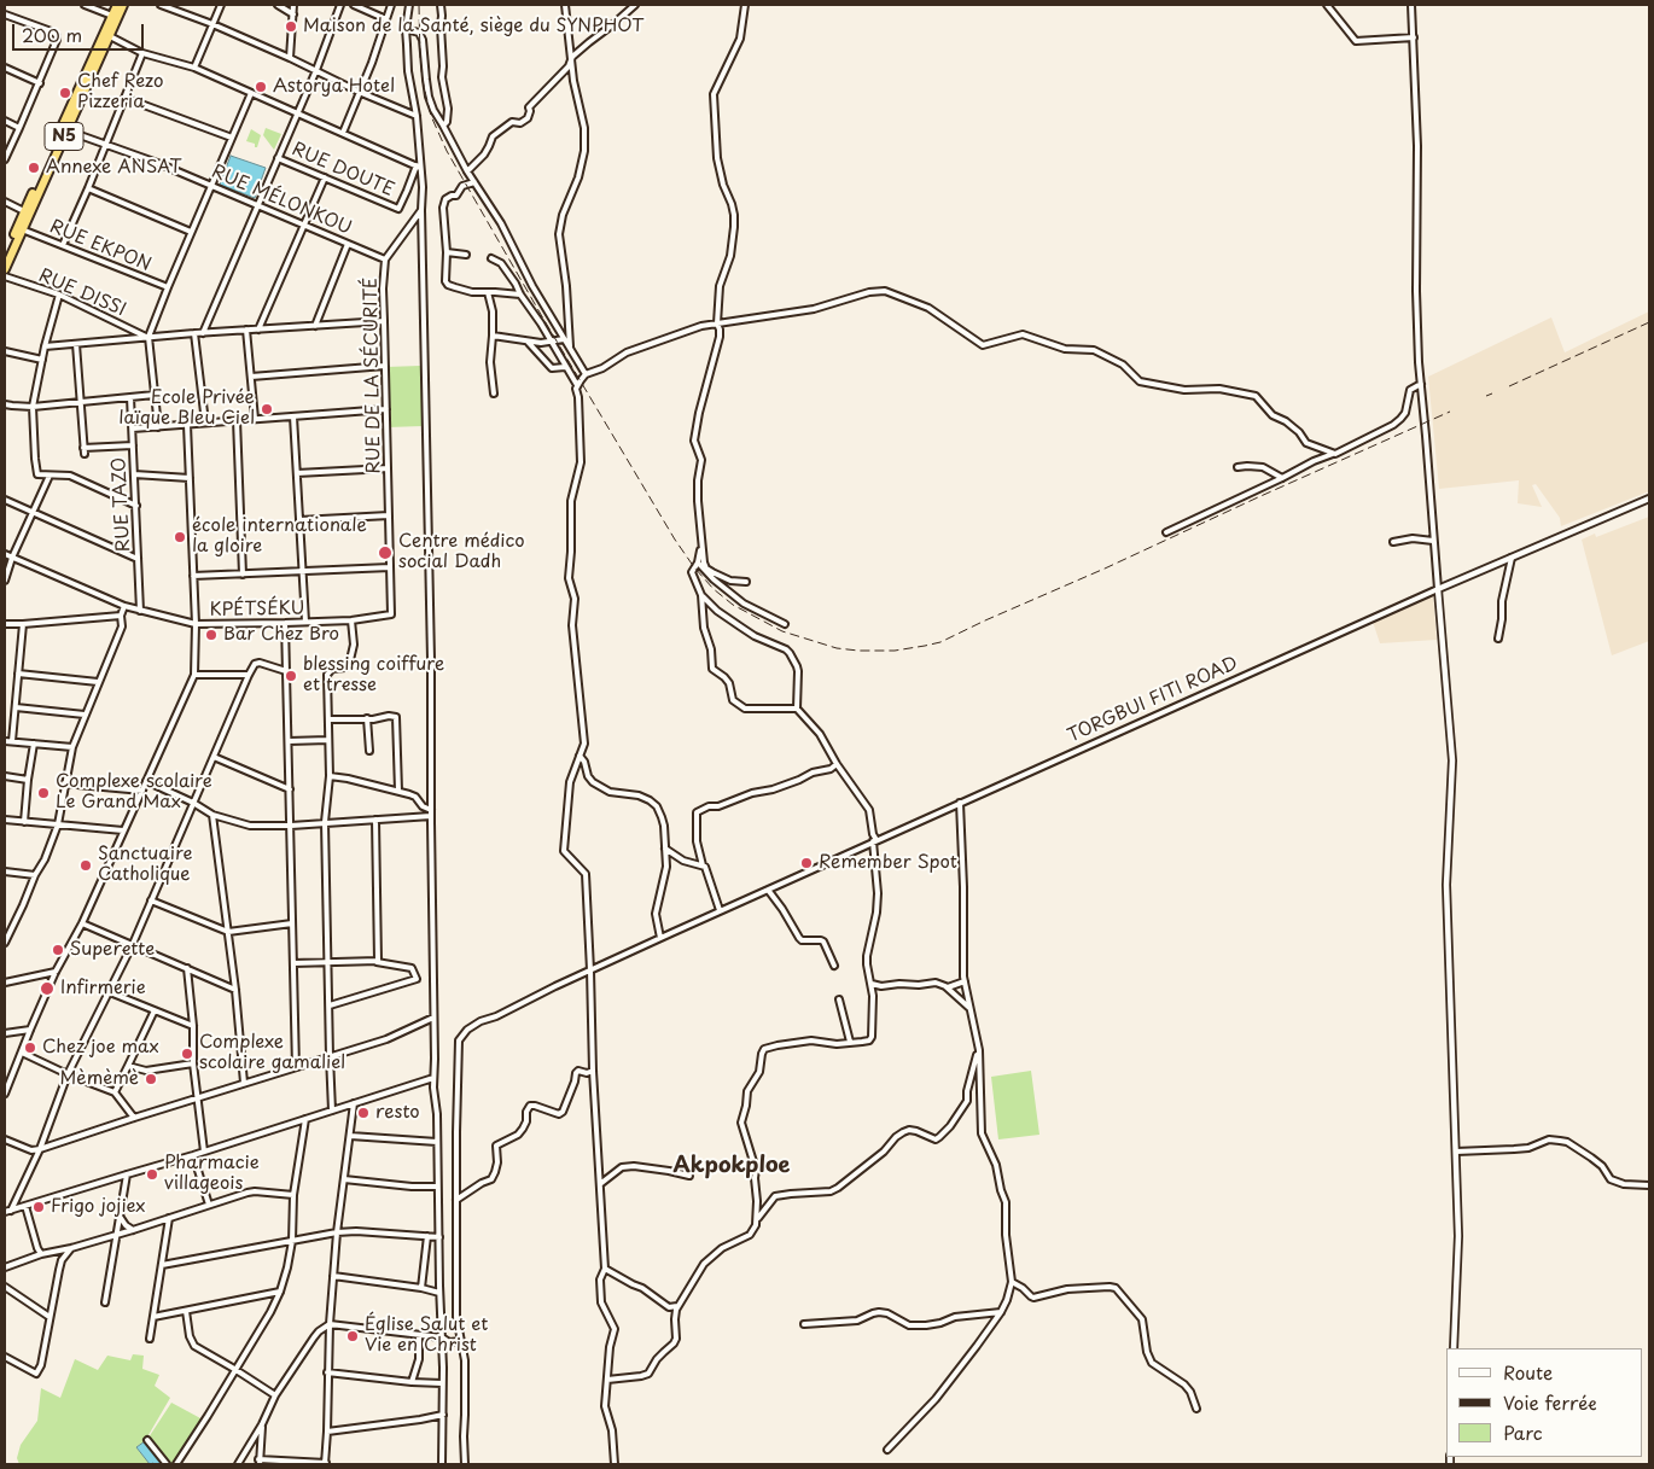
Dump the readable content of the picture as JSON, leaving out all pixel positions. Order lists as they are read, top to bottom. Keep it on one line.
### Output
{"streets":{"highway":["N5"],"street":["RUE DOUTE","RUE MÉLONKOU","RUE EKPON","RUE DISSI","RUE DE LA SÉCURITÉ","RUE TAZO","KPÉTSÉKU","TORGBUI FITI ROAD"]},"crossings":[["N5","RUE MÉLONKOU"],["N5","RUE EKPON"],["RUE MÉLONKOU","RUE DE LA SÉCURITÉ"],["RUE DE LA SÉCURITÉ","KPÉTSÉKU"],["RUE TAZO","KPÉTSÉKU"]],"districts":["Akpokploe"],"places":["Maison de la Santé, siège du SYNPHOT","Astorya Hotel","Chef Rezo Pizzeria","Annexe ANSAT","Ecole Privée laïque Bleu Ciel","école internationale la gloire","Centre médico social Dadh","Bar Chez Bro","blessing coiffure et tresse","Complexe scolaire Le Grand Max","Remember Spot","Sanctuaire Catholique","Superette","Infirmerie","Chez joe max","Complexe scolaire gamaliel","Mèmèmè","resto","Pharmacie villageois","Frigo jojiex","Église Salut et Vie en Christ"],"legend":["Route","Voie ferrée","Parc"],"scale_bar":"200 m"}
